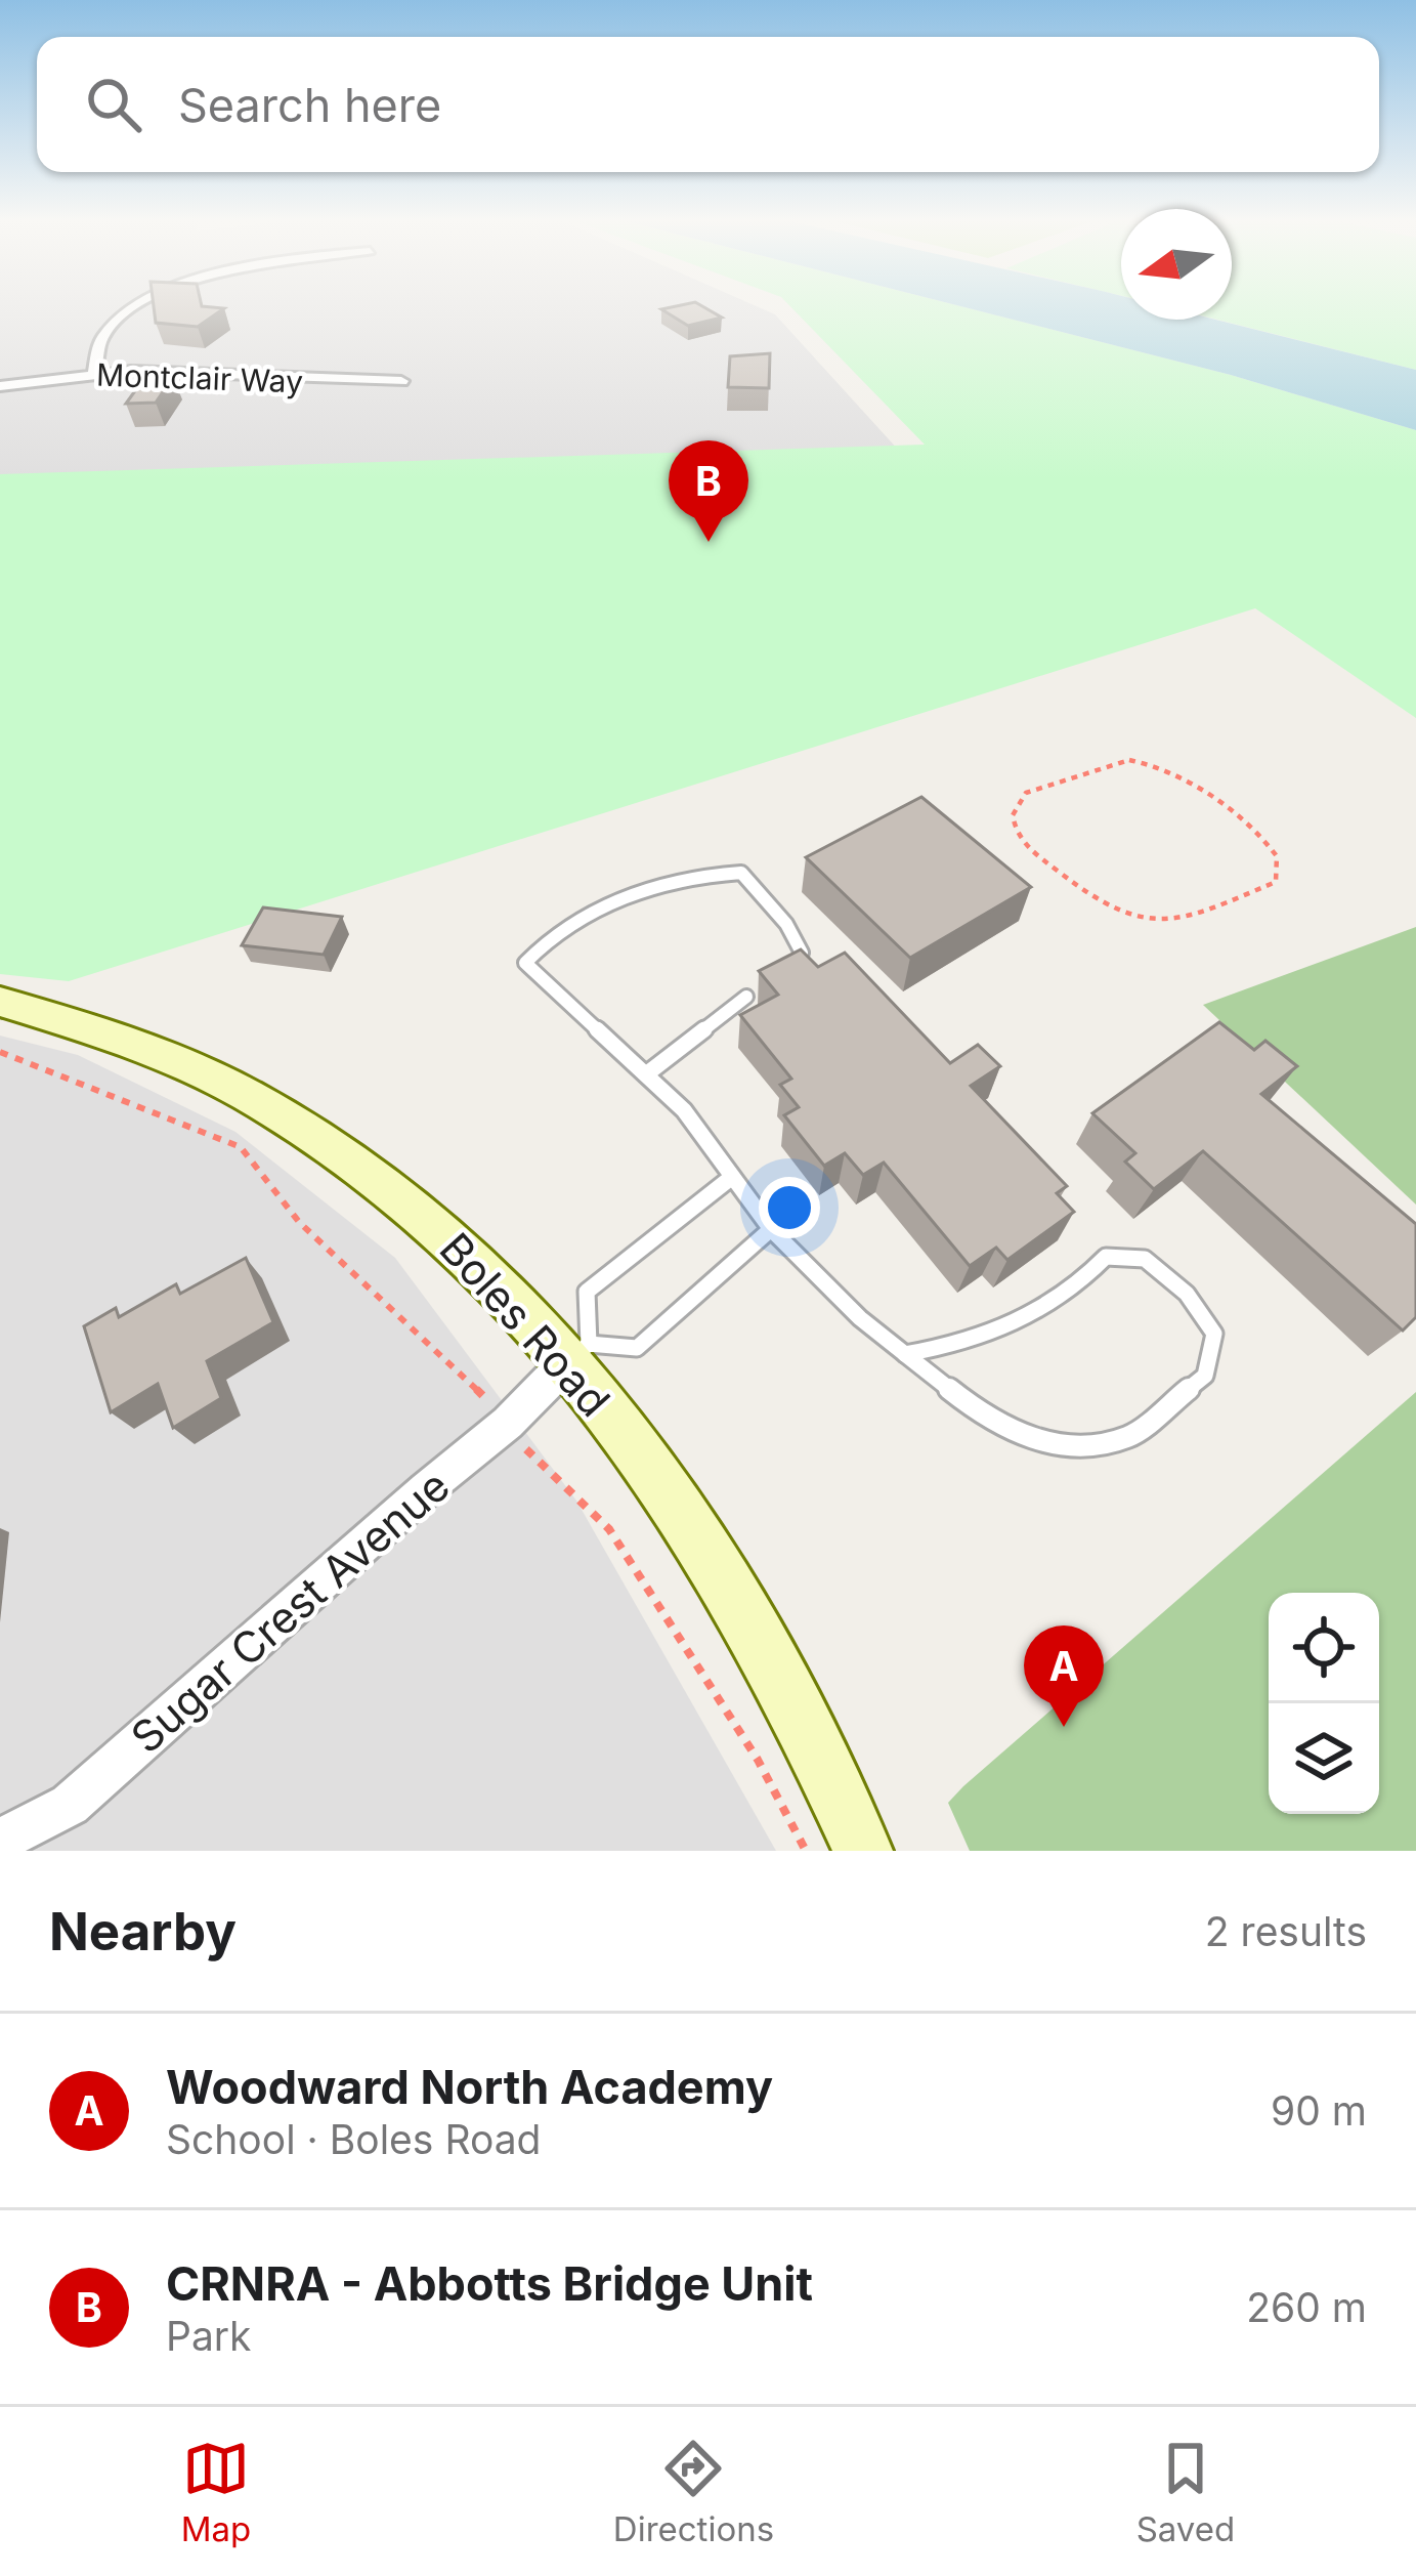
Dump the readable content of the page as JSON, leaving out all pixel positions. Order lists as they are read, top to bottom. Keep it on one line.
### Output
{"streets":{"street":["Montclair Way","Boles Road","Sugar Crest Avenue"]},"crossings":[["Boles Road","Sugar Crest Avenue"]],"north":"left","page":{"search":"Search here","pins":["B","A"],"heading":["Nearby","2 results"],"list":[{"mark":"A","name":"Woodward North Academy","note":"School · Boles Road","value":"90 m"},{"mark":"B","name":"CRNRA - Abbotts Bridge Unit","note":"Park","value":"260 m"}],"nav":["Map","Directions","Saved"]}}
